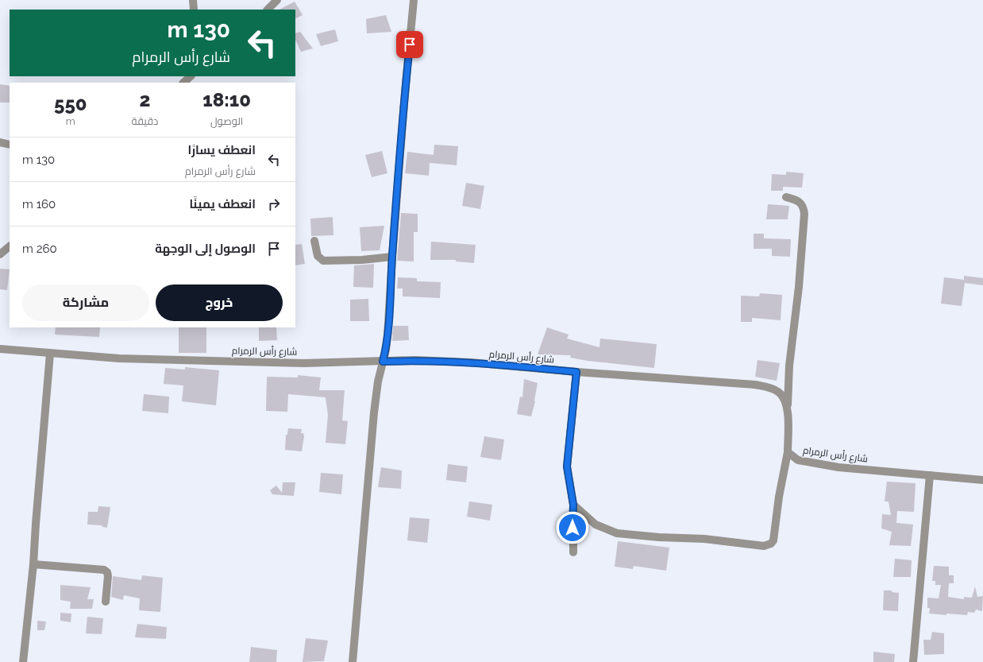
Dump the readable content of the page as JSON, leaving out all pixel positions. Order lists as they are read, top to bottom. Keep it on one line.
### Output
{"streets":{"street":["شارع رأس الرمرام"]},"page":{"turn":["130 m","شارع رأس الرمرام"],"eta":["18:10","الوصول","2","دقيقة","550","m"],"list":[{"name":"انعطف يسارًا","note":"شارع رأس الرمرام","value":"130 m"},{"name":"انعطف يمينًا","value":"160 m"},{"name":"الوصول إلى الوجهة","value":"260 m"}],"buttons":["خروج","مشاركة"]}}
